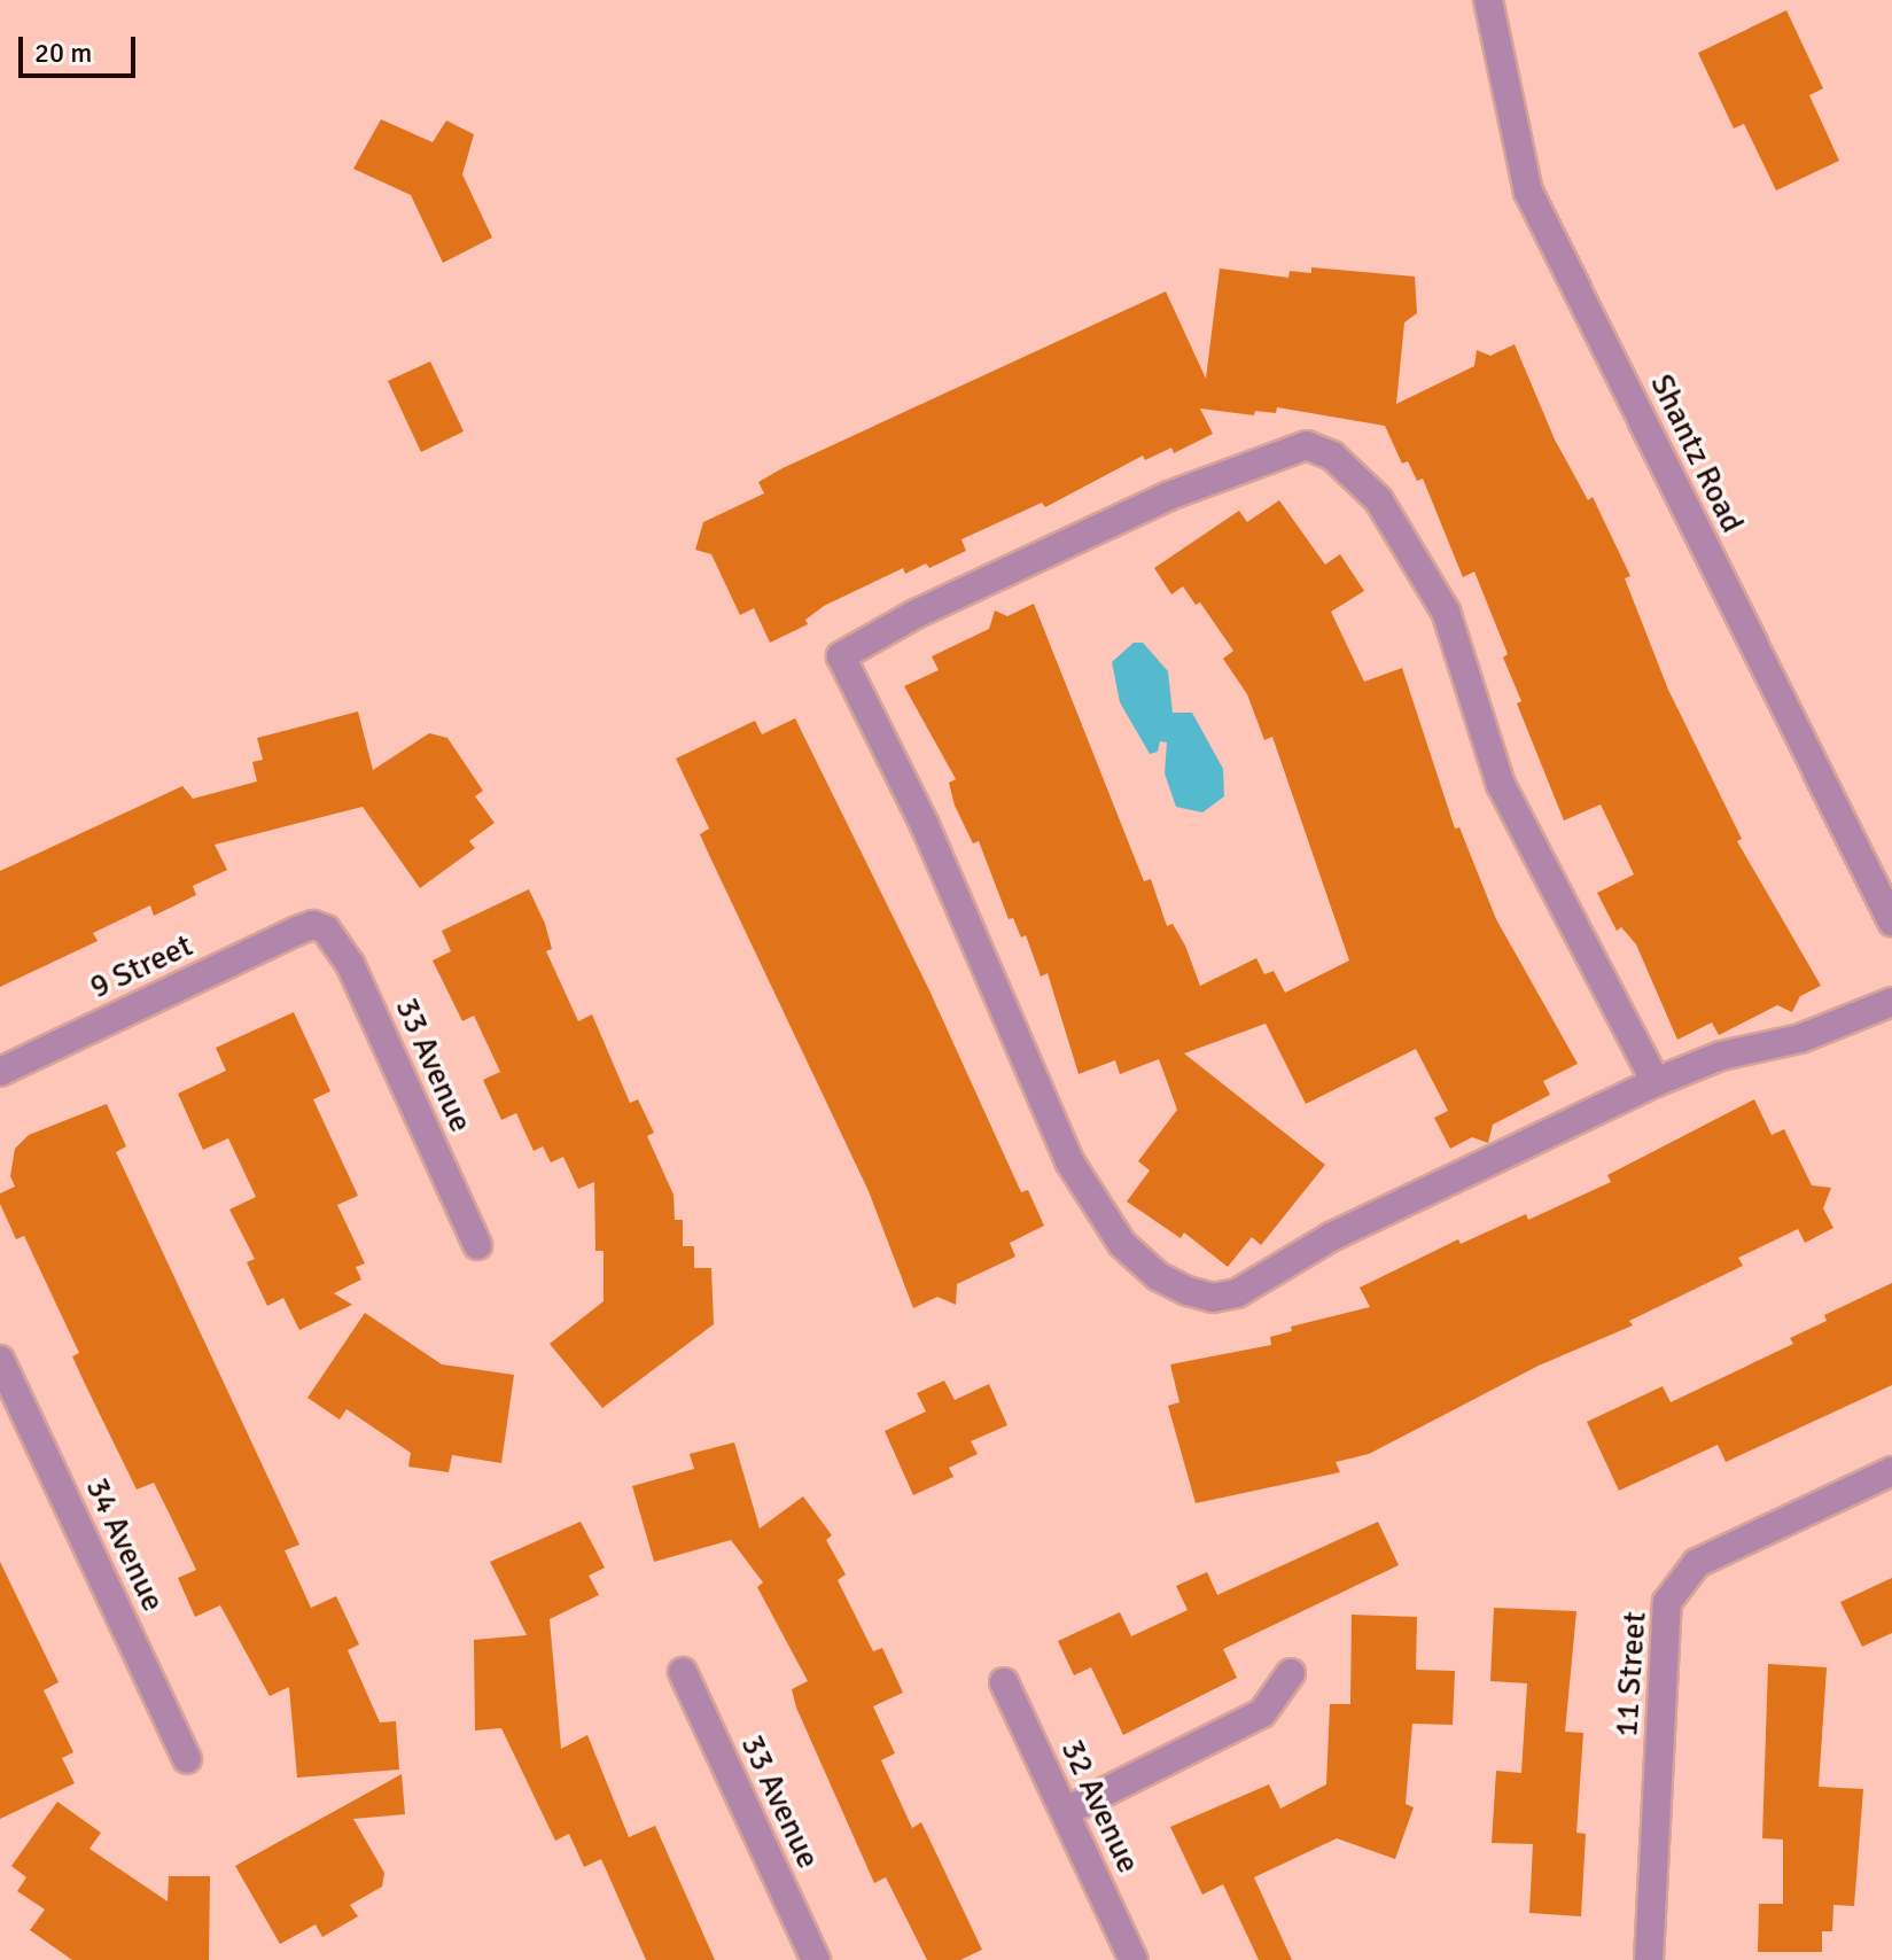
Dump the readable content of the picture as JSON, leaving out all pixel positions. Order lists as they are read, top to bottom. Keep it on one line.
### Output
{"streets":{"street":["Shantz Road","9 Street","33 Avenue","34 Avenue","11 Street","32 Avenue"]},"crossings":[["9 Street","33 Avenue"]],"scale_bar":"20 m"}
